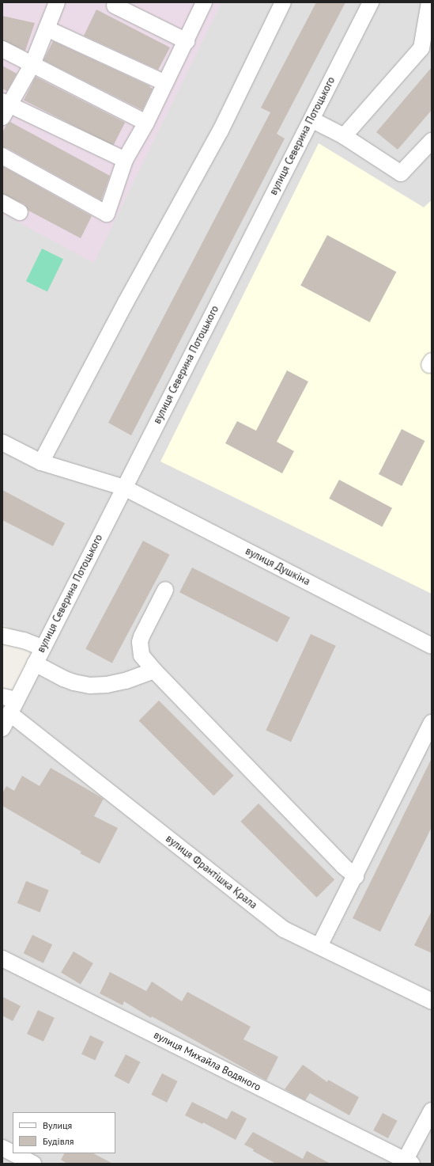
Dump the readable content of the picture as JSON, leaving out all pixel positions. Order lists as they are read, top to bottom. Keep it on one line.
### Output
{"streets":{"street":["вулиця Северина Потоцького","вулиця Душкіна","вулиця Франтішка Крала","вулиця Михайла Водяного"]},"crossings":[["вулиця Северина Потоцького","вулиця Душкіна"],["вулиця Северина Потоцького","вулиця Франтішка Крала"]],"legend":["Вулиця","Будівля"]}
